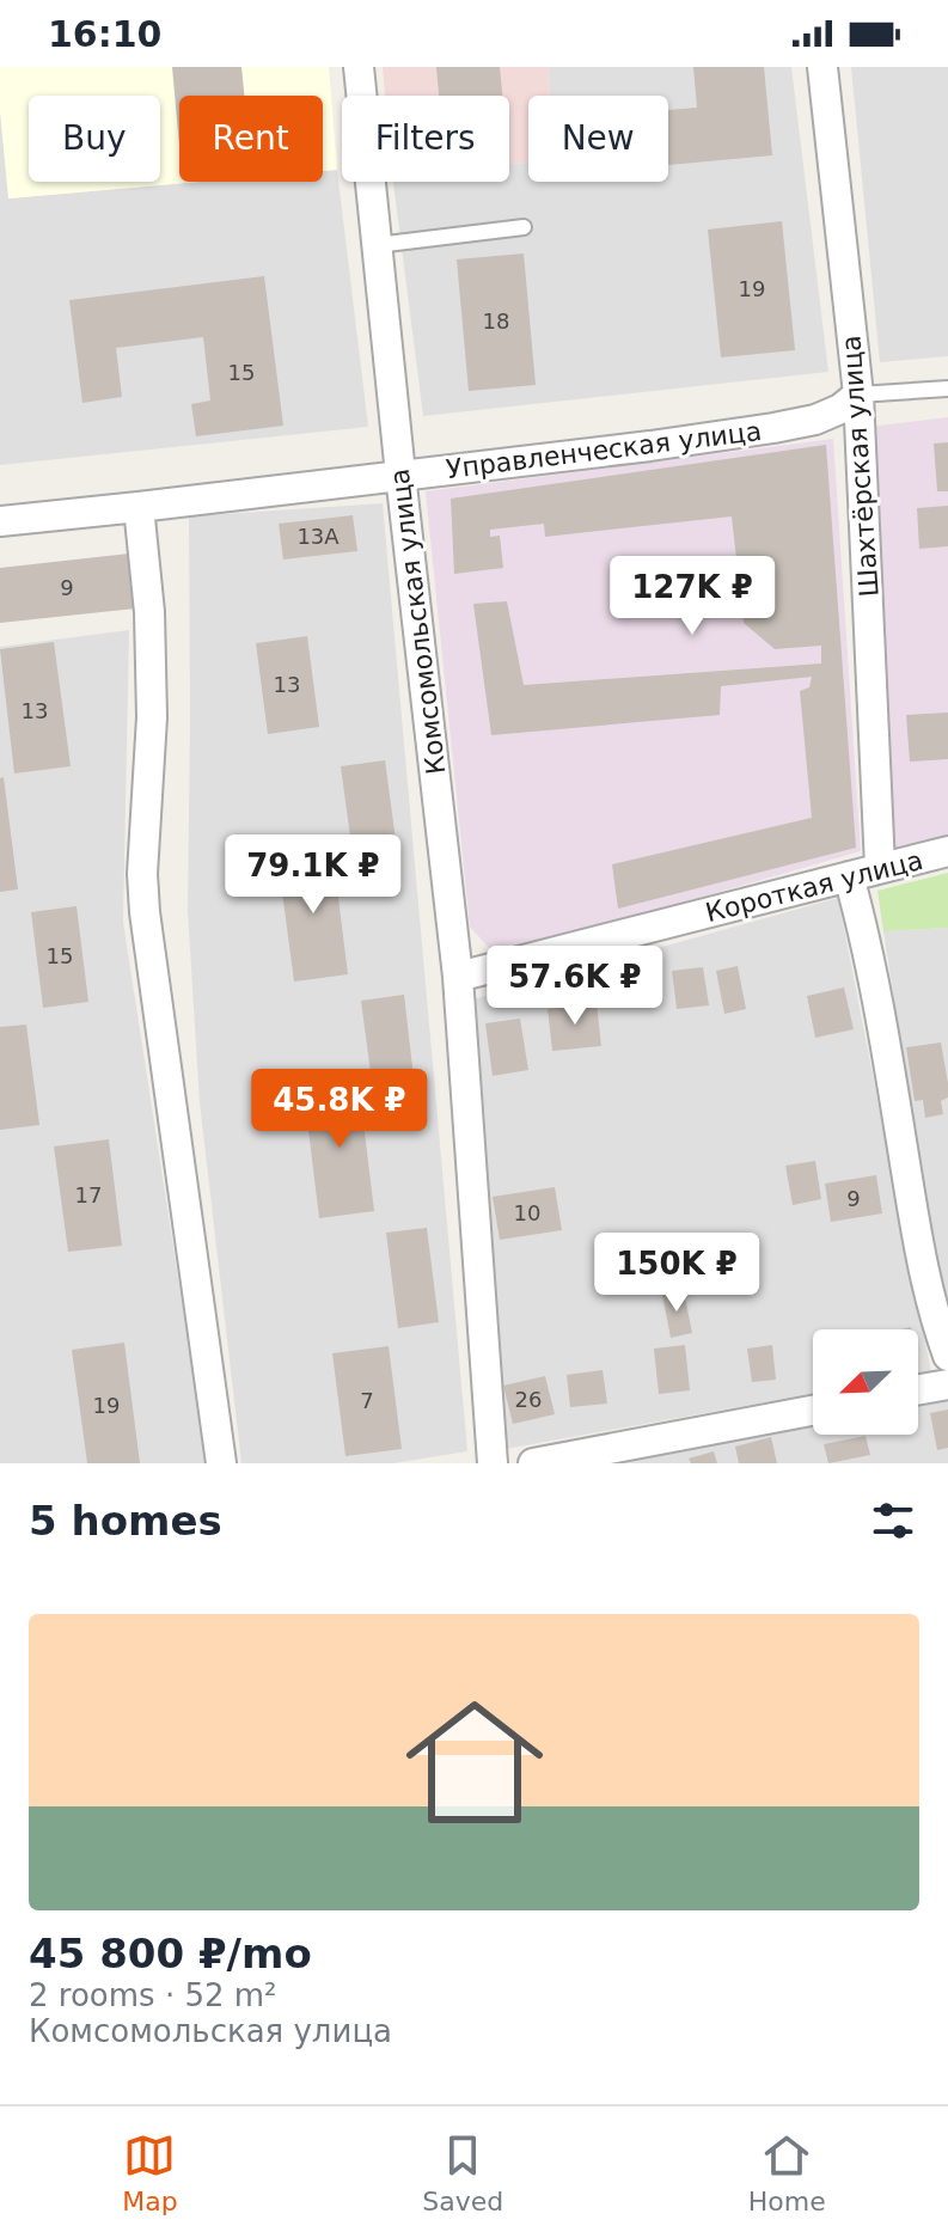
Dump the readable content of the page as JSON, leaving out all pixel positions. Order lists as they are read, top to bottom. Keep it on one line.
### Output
{"streets":{"street":["Управленческая улица","Шахтёрская улица","Комсомольская улица","Короткая улица"]},"crossings":[["Управленческая улица","Шахтёрская улица"],["Управленческая улица","Комсомольская улица"],["Шахтёрская улица","Короткая улица"],["Комсомольская улица","Короткая улица"]],"house_numbers":["19","18","15","13А","9","13","13","15","17","9","10","26","7","19"],"north":"bottom left","page":{"status":"16:10","chip":["Buy","Rent","Filters","New"],"price":["127K ₽","79.1K ₽","57.6K ₽","45.8K ₽","150K ₽"],"heading":"5 homes","list":[{"name":"45 800 ₽/mo","note":"2 rooms · 52 m² · Комсомольская улица"}],"tabs":["Map","Saved","Home"]}}
